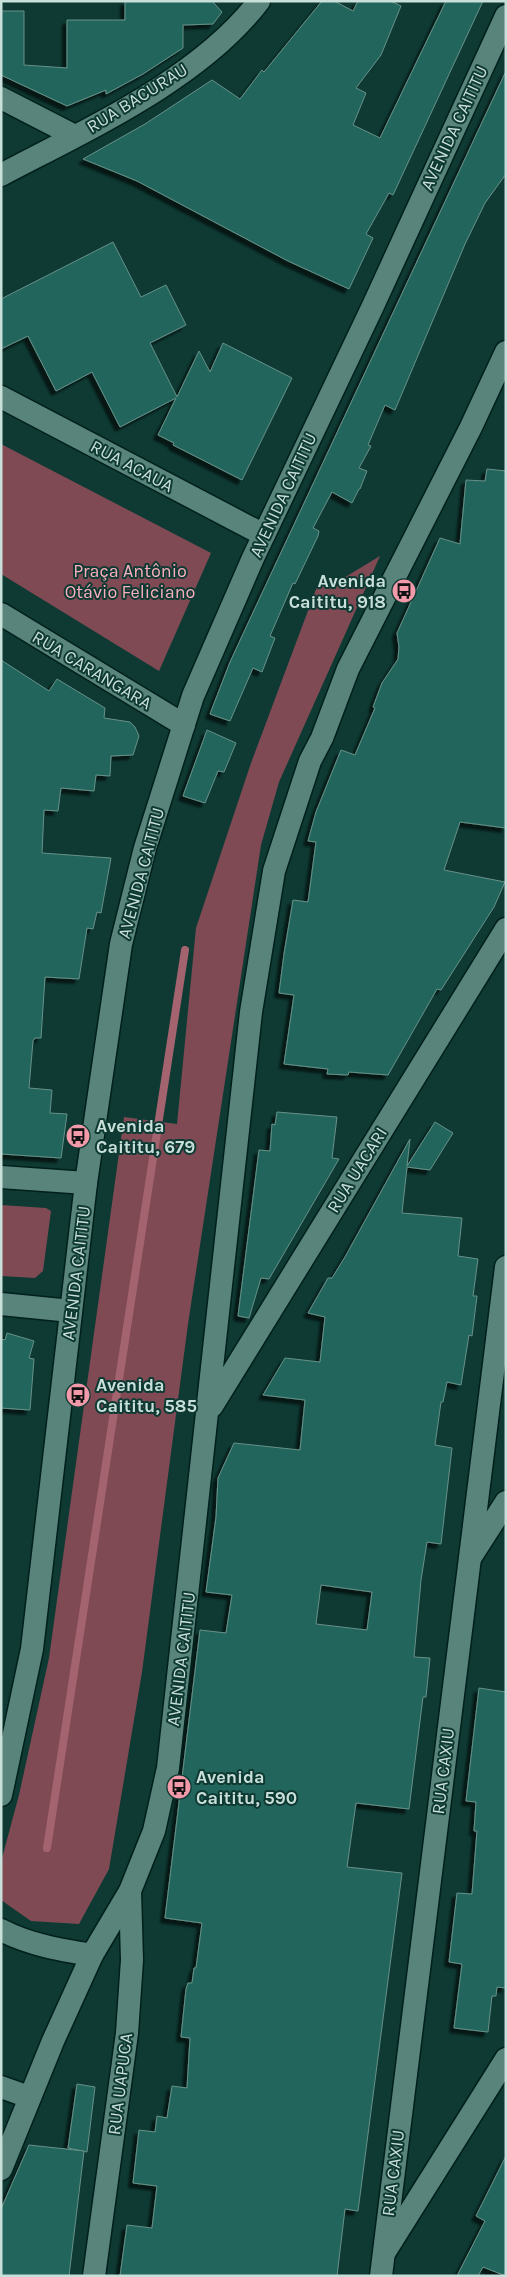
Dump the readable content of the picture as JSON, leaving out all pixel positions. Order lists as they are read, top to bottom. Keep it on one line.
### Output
{"streets":{"street":["RUA BACURAU","AVENIDA CAITITU","RUA ACAUA","RUA CARANGARA","RUA UACARI","RUA CAXIU","RUA UAPUCA"]},"crossings":[["AVENIDA CAITITU","RUA ACAUA"],["AVENIDA CAITITU","RUA CARANGARA"],["AVENIDA CAITITU","RUA UACARI"],["AVENIDA CAITITU","RUA UAPUCA"]],"parks":["Praça Antônio Otávio Feliciano"],"places":{"bus stop":["Avenida Caititu, 918","Avenida Caititu, 679","Avenida Caititu, 585","Avenida Caititu, 590"]}}
